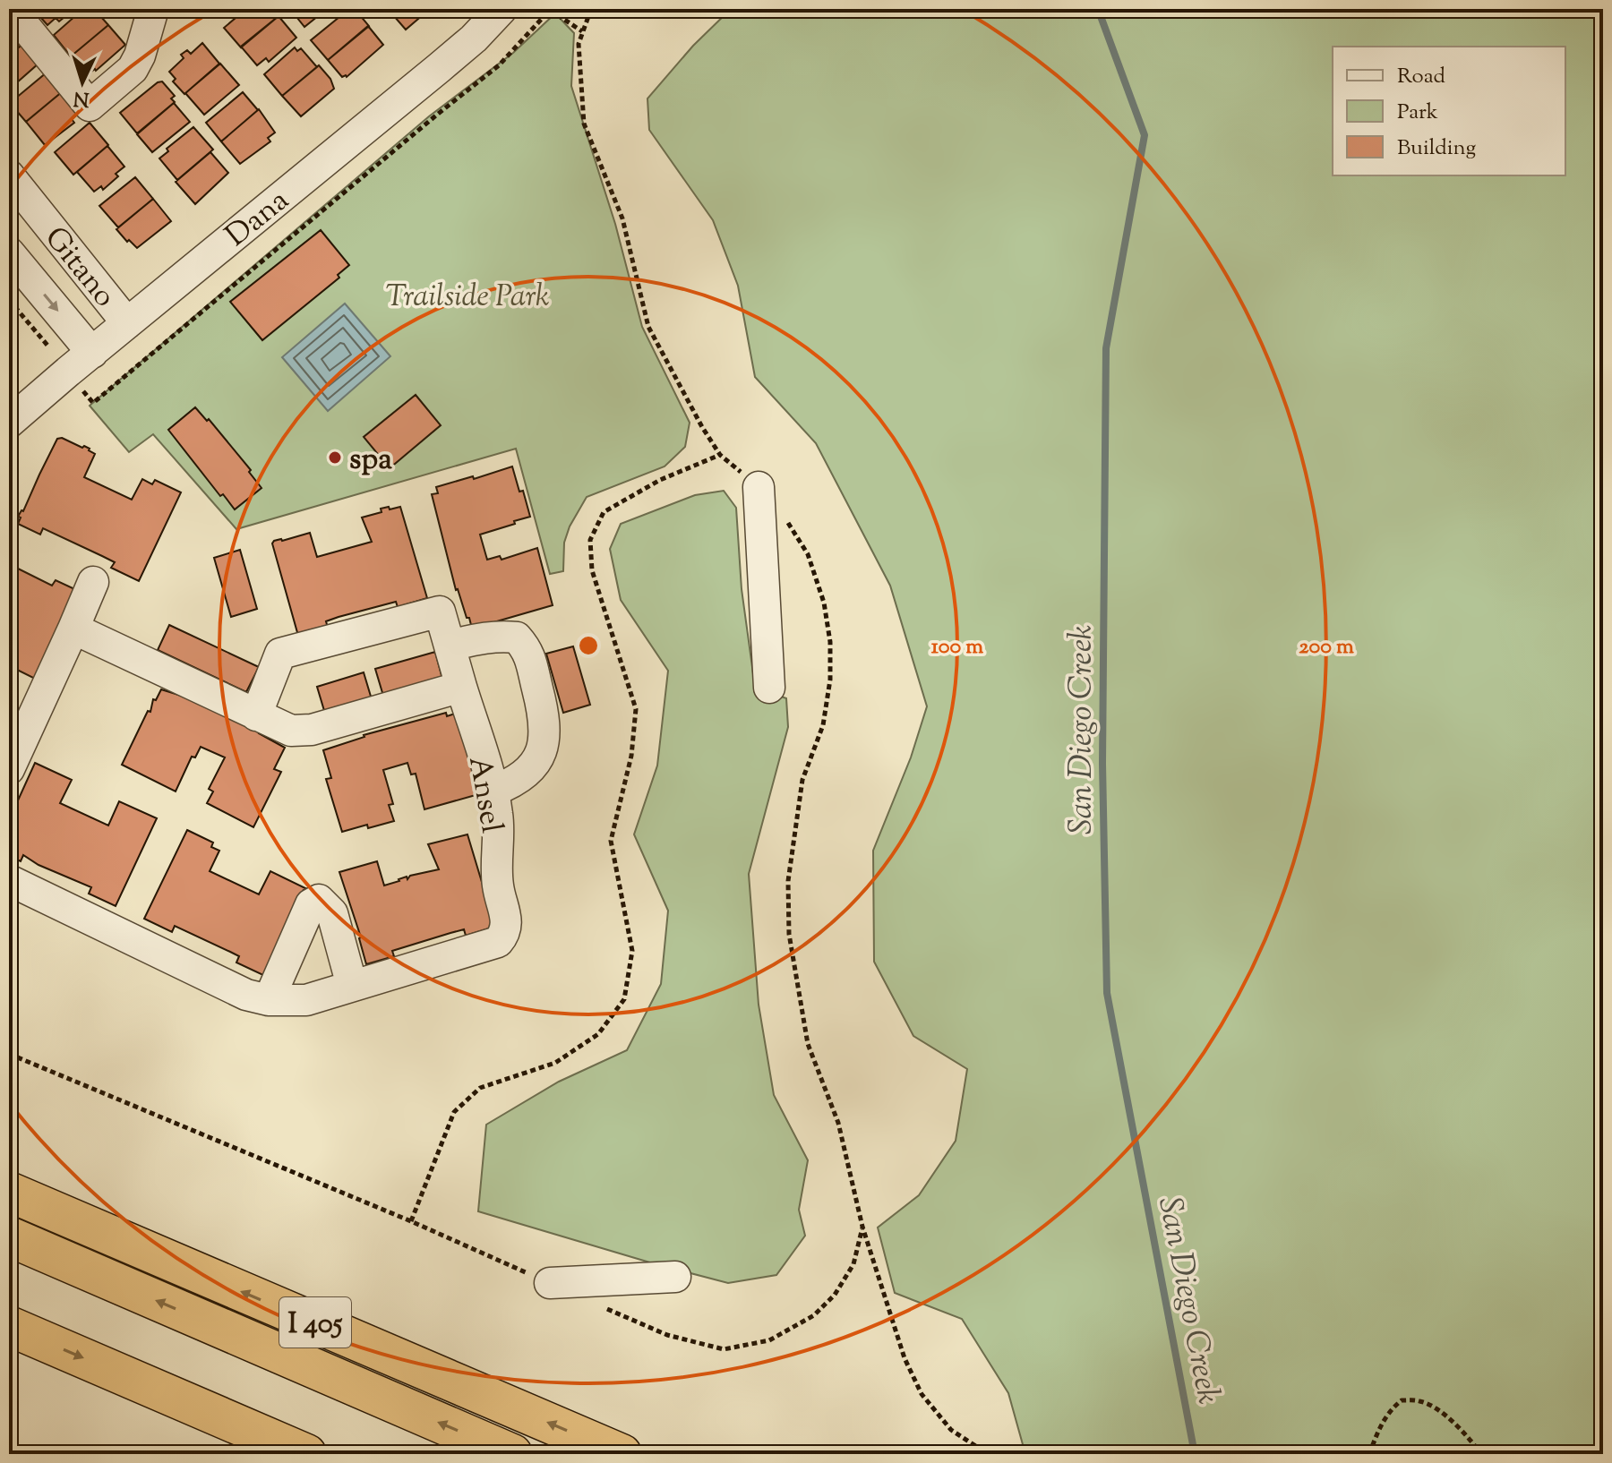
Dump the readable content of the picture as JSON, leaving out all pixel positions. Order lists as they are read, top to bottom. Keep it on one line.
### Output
{"streets":{"highway":["I 405"],"street":["Dana","Gitano","Ansel"]},"crossings":[["Dana","Gitano"]],"water":["San Diego Creek"],"parks":["Trailside Park"],"places":["spa"],"legend":["Road","Park","Building"],"north":"bottom","rings":["100 m","200 m"]}
